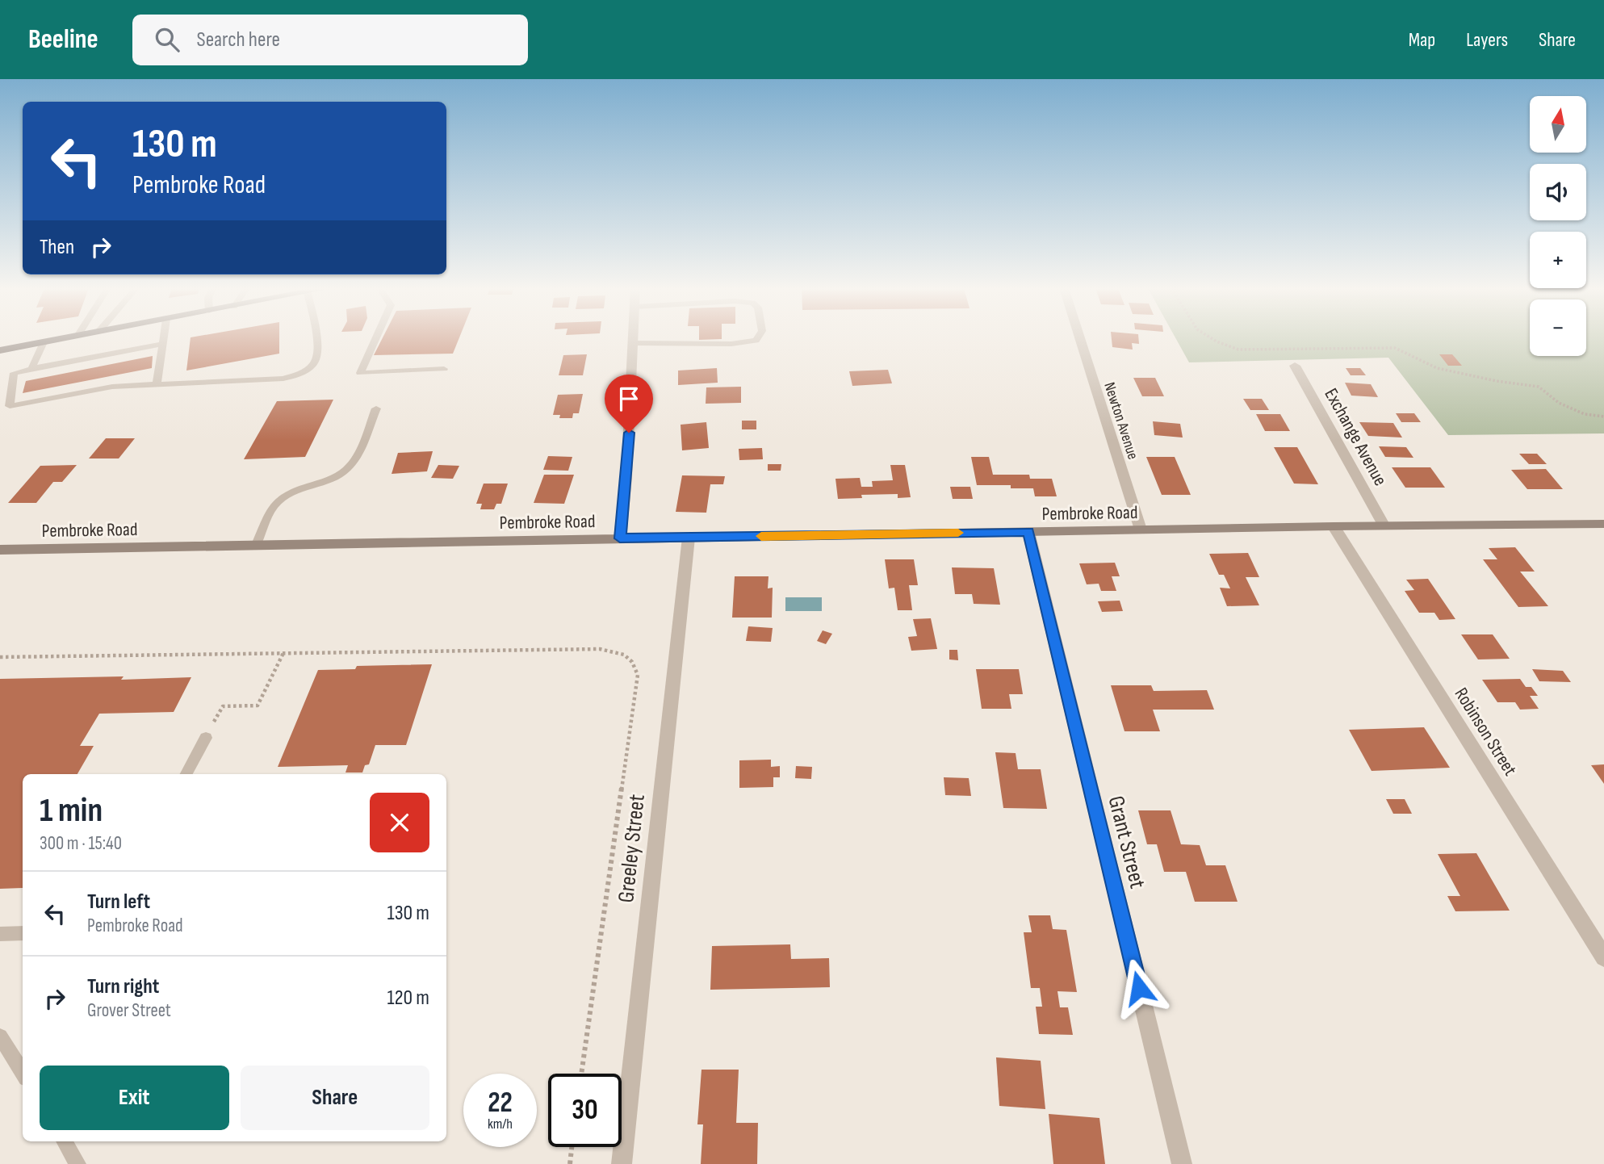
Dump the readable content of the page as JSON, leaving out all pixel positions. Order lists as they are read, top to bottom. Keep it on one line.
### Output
{"streets":{"street":["Newton Avenue","Exchange Avenue","Pembroke Road","Robinson Street","Grant Street","Greeley Street"]},"crossings":[["Newton Avenue","Pembroke Road"],["Exchange Avenue","Pembroke Road"],["Pembroke Road","Robinson Street"],["Pembroke Road","Grant Street"],["Pembroke Road","Greeley Street"]],"north":"top","page":{"header":"Beeline","search":"Search here","nav":["Map","Layers","Share"],"map_buttons":["+","−"],"turn":["130 m","Pembroke Road"],"then":"Then","heading":["1 min","300 m · 15:40"],"list":[{"name":"Turn left","note":"Pembroke Road","value":"130 m"},{"name":"Turn right","note":"Grover Street","value":"120 m"}],"buttons":["Exit","Share"],"speed":"22 km/h","limit":"30"}}
